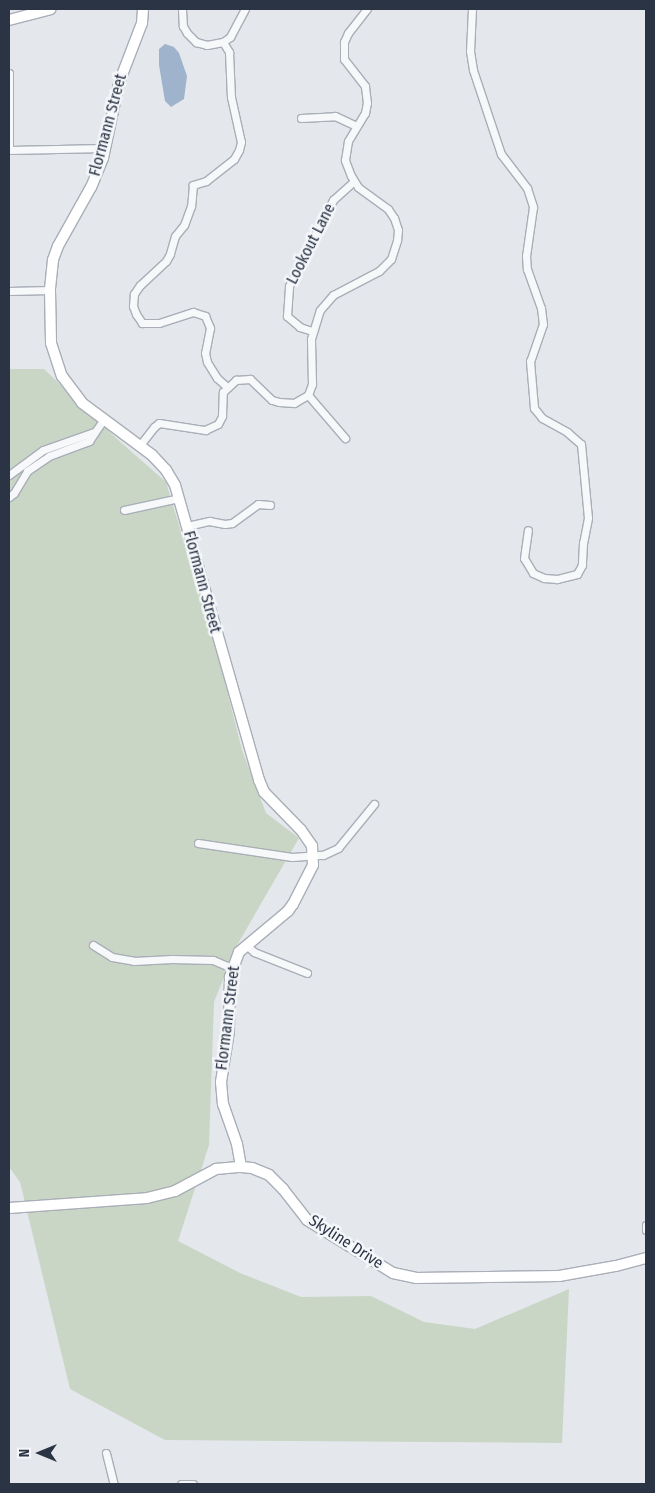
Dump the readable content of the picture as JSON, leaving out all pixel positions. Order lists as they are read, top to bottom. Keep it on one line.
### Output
{"streets":{"street":["Flormann Street","Lookout Lane","Skyline Drive"]},"crossings":[["Flormann Street","Skyline Drive"]],"north":"left"}
